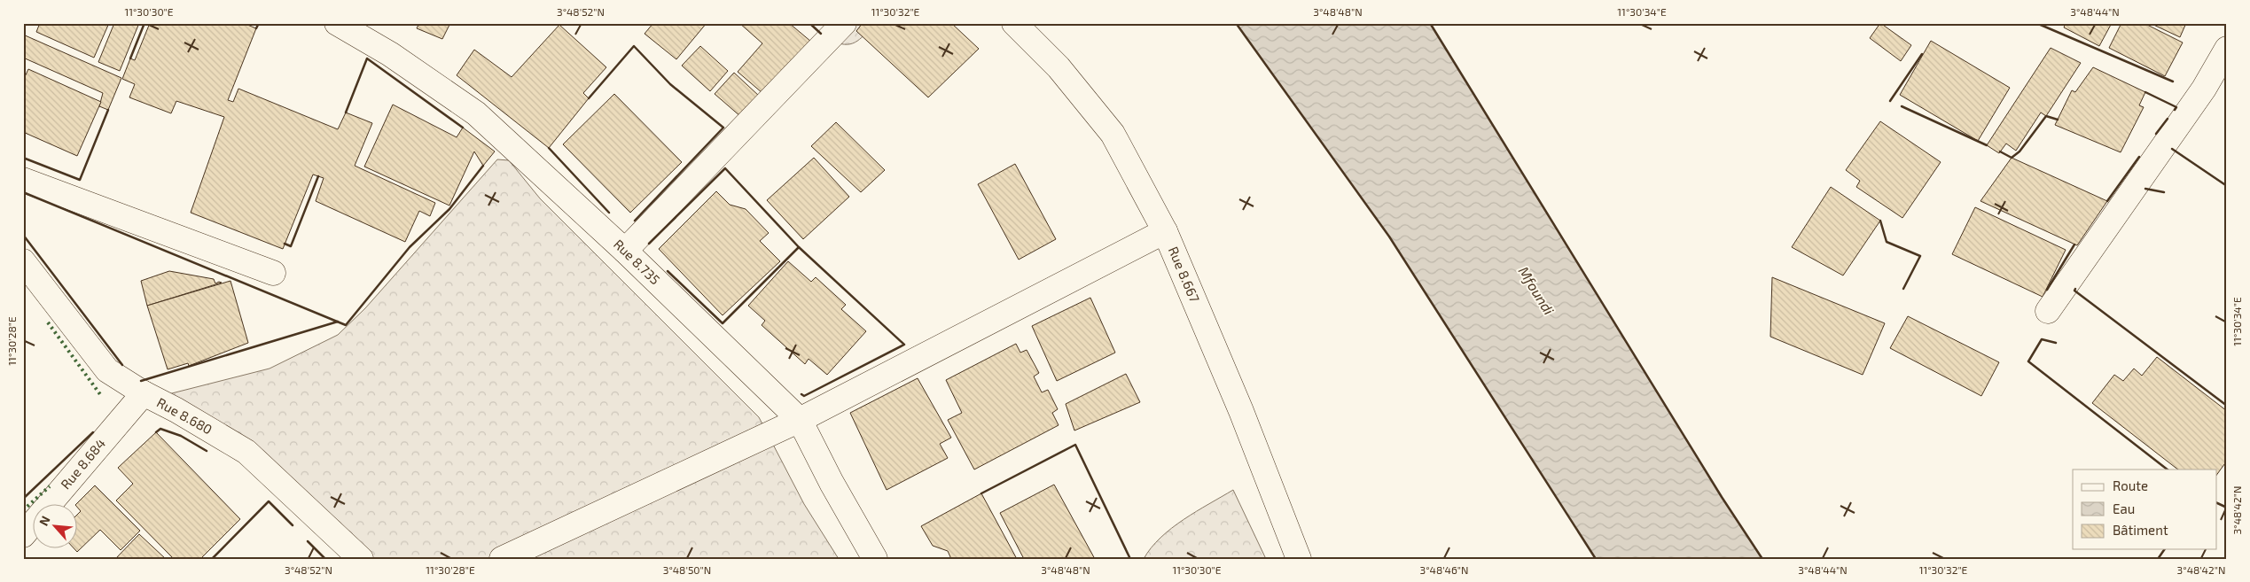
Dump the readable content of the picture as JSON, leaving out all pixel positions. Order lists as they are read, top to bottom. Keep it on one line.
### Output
{"streets":{"street":["Rue 8.735","Rue 8.667","Rue 8.680","Rue 8.684"]},"crossings":[["Rue 8.680","Rue 8.684"]],"water":["Mfoundi"],"legend":["Route","Eau","Bâtiment"],"north":"top left","coordinates":["11°30'30\"E","3°48'52\"N","11°30'32\"E","3°48'48\"N","11°30'34\"E","3°48'44\"N","11°30'28\"E","3°48'42\"N","3°48'50\"N","3°48'46\"N"]}
